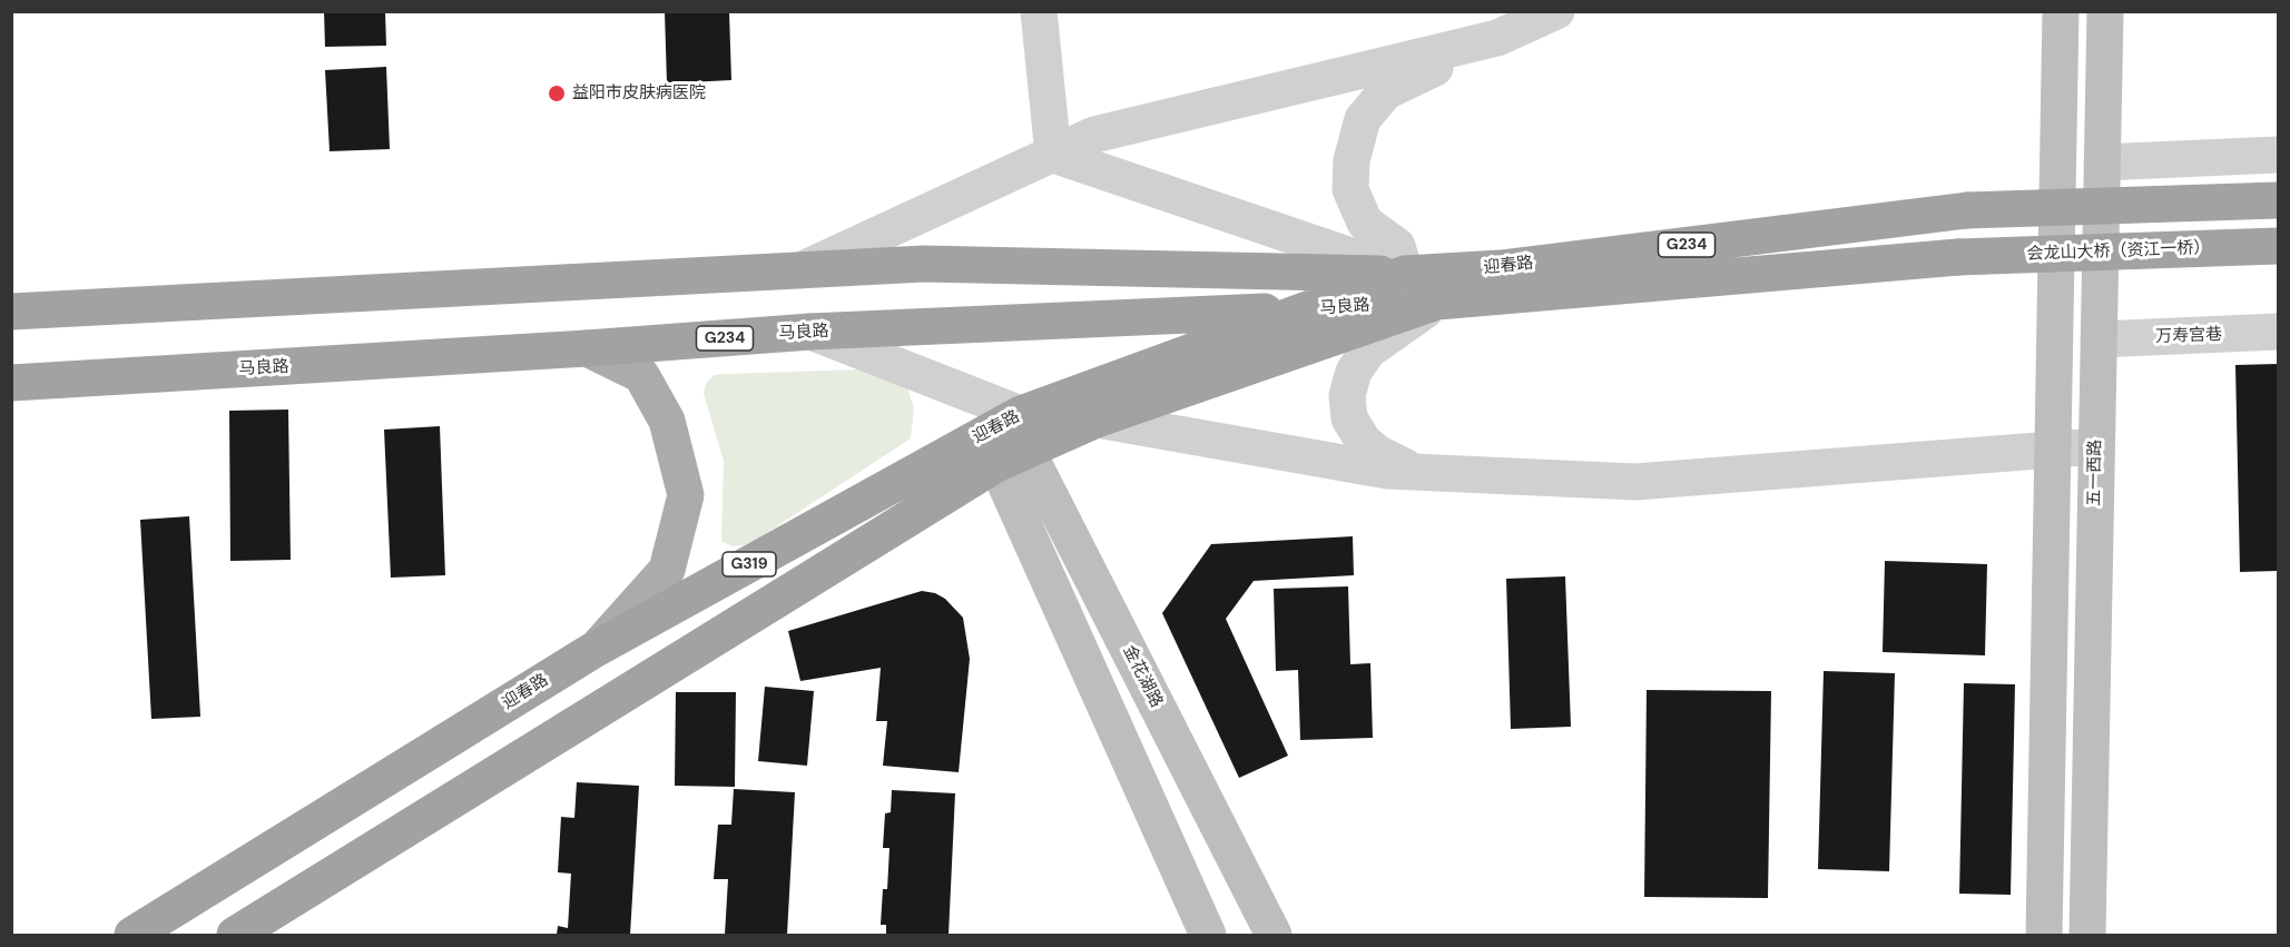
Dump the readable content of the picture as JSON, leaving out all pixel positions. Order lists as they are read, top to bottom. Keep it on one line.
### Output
{"streets":{"highway":["G234","会龙山大桥（资江一桥）","迎春路","马良路","G319"],"main road":["五一西路","金花湖路"],"street":["万寿宫巷"]},"crossings":[["会龙山大桥（资江一桥）","迎春路"],["迎春路","马良路"],["迎春路","金花湖路"],["万寿宫巷","五一西路"]],"places":["益阳市皮肤病医院"]}
